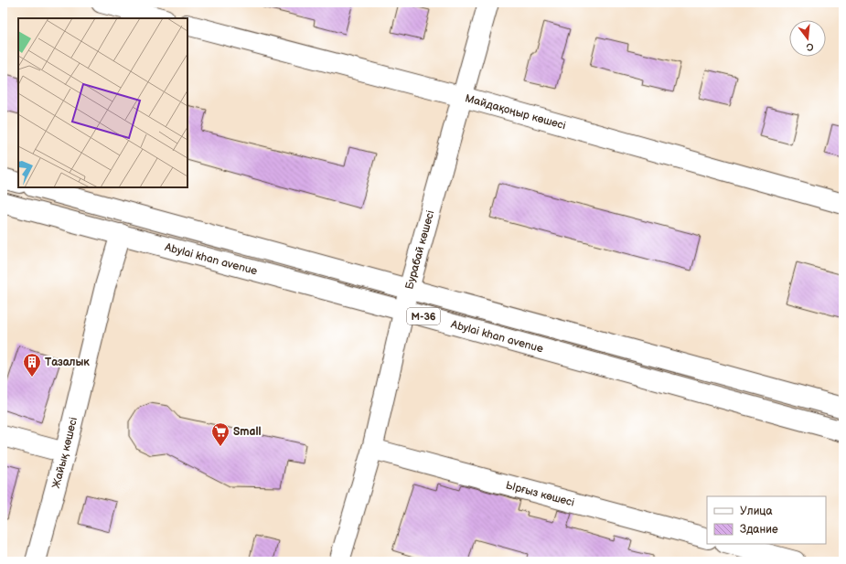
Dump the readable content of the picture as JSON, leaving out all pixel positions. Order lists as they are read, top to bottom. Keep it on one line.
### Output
{"streets":{"street":["Майдақоңыр көшесі","Бурабай көшесі","Abylai khan avenue","M-36","Жайық көшесі","Ырғыз көшесі"]},"crossings":[["Майдақоңыр көшесі","Бурабай көшесі"],["Бурабай көшесі","Abylai khan avenue"],["Бурабай көшесі","Ырғыз көшесі"],["Abylai khan avenue","Жайық көшесі"]],"places":{"building":["Тазалык"],"supermarket":["Small"]},"legend":["Улица","Здание"],"north":"bottom"}
